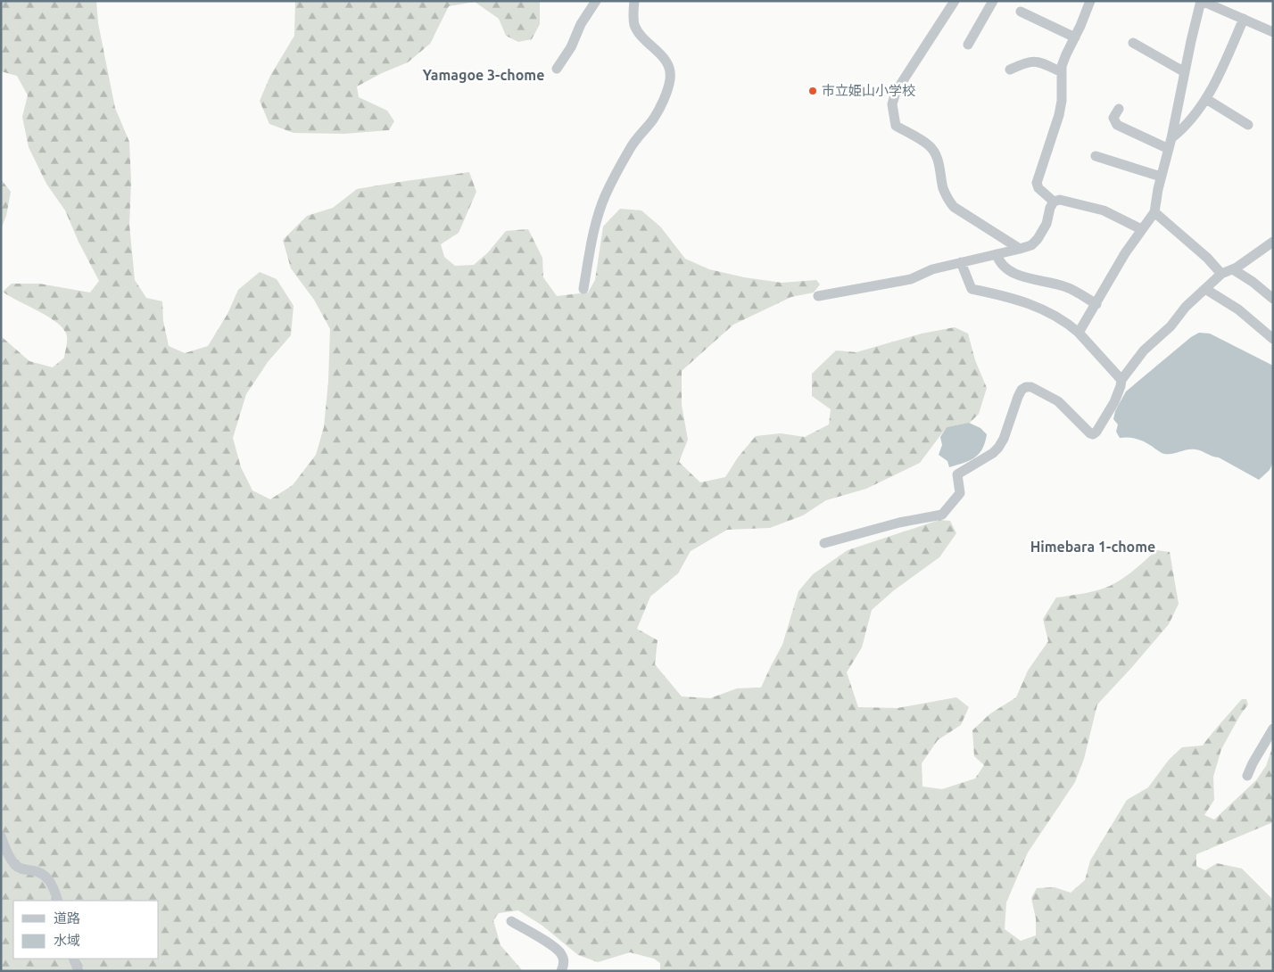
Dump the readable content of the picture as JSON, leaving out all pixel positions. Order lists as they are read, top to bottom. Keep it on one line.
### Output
{"districts":["Yamagoe 3-chome","Himebara 1-chome"],"places":["市立姫山小学校"],"legend":["道路","水域"]}
